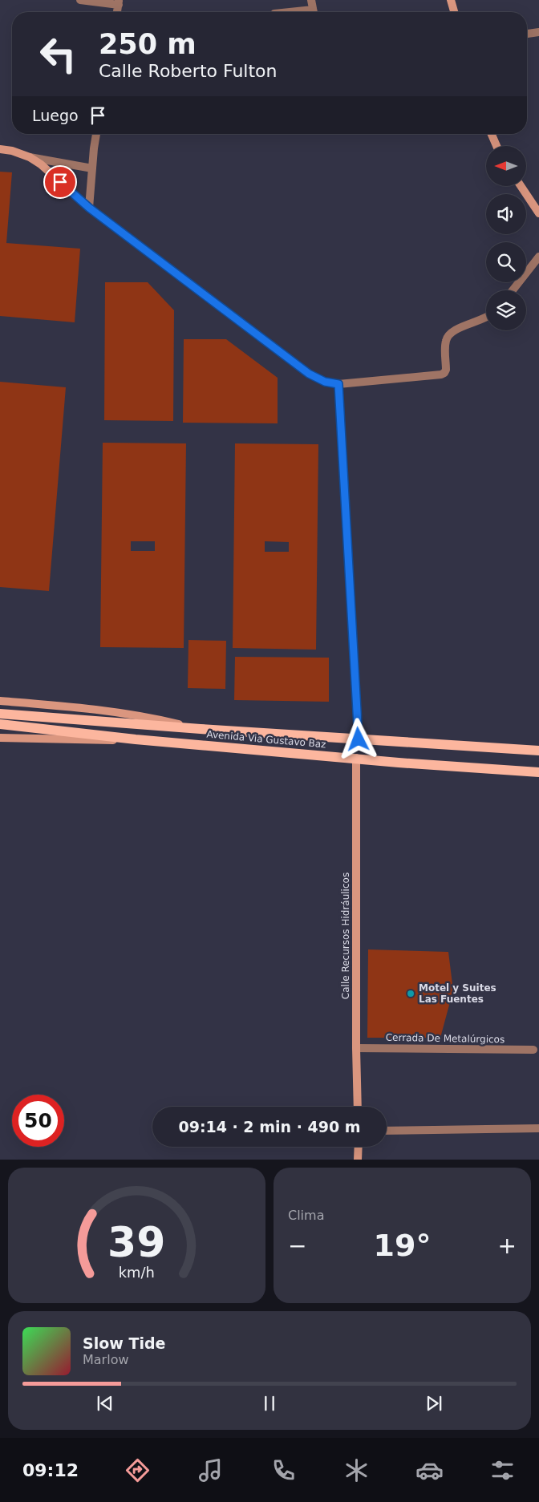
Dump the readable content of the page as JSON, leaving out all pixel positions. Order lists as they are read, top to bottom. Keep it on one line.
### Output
{"streets":{"main road":["Avenida Via Gustavo Baz","Calle Recursos Hidráulicos"],"street":["Cerrada De Metalúrgicos"]},"crossings":[["Avenida Via Gustavo Baz","Calle Recursos Hidráulicos"],["Calle Recursos Hidráulicos","Cerrada De Metalúrgicos"]],"places":["Motel y Suites Las Fuentes"],"north":"left","page":{"turn":["250 m","Calle Roberto Fulton"],"then":"Luego","limit":"50","trip":"09:14 · 2 min · 490 m","tile":"Clima","heat":["−","19°","+"],"song":["Slow Tide","Marlow"],"tabs":"09:12","gauge":["39","km/h"]}}
